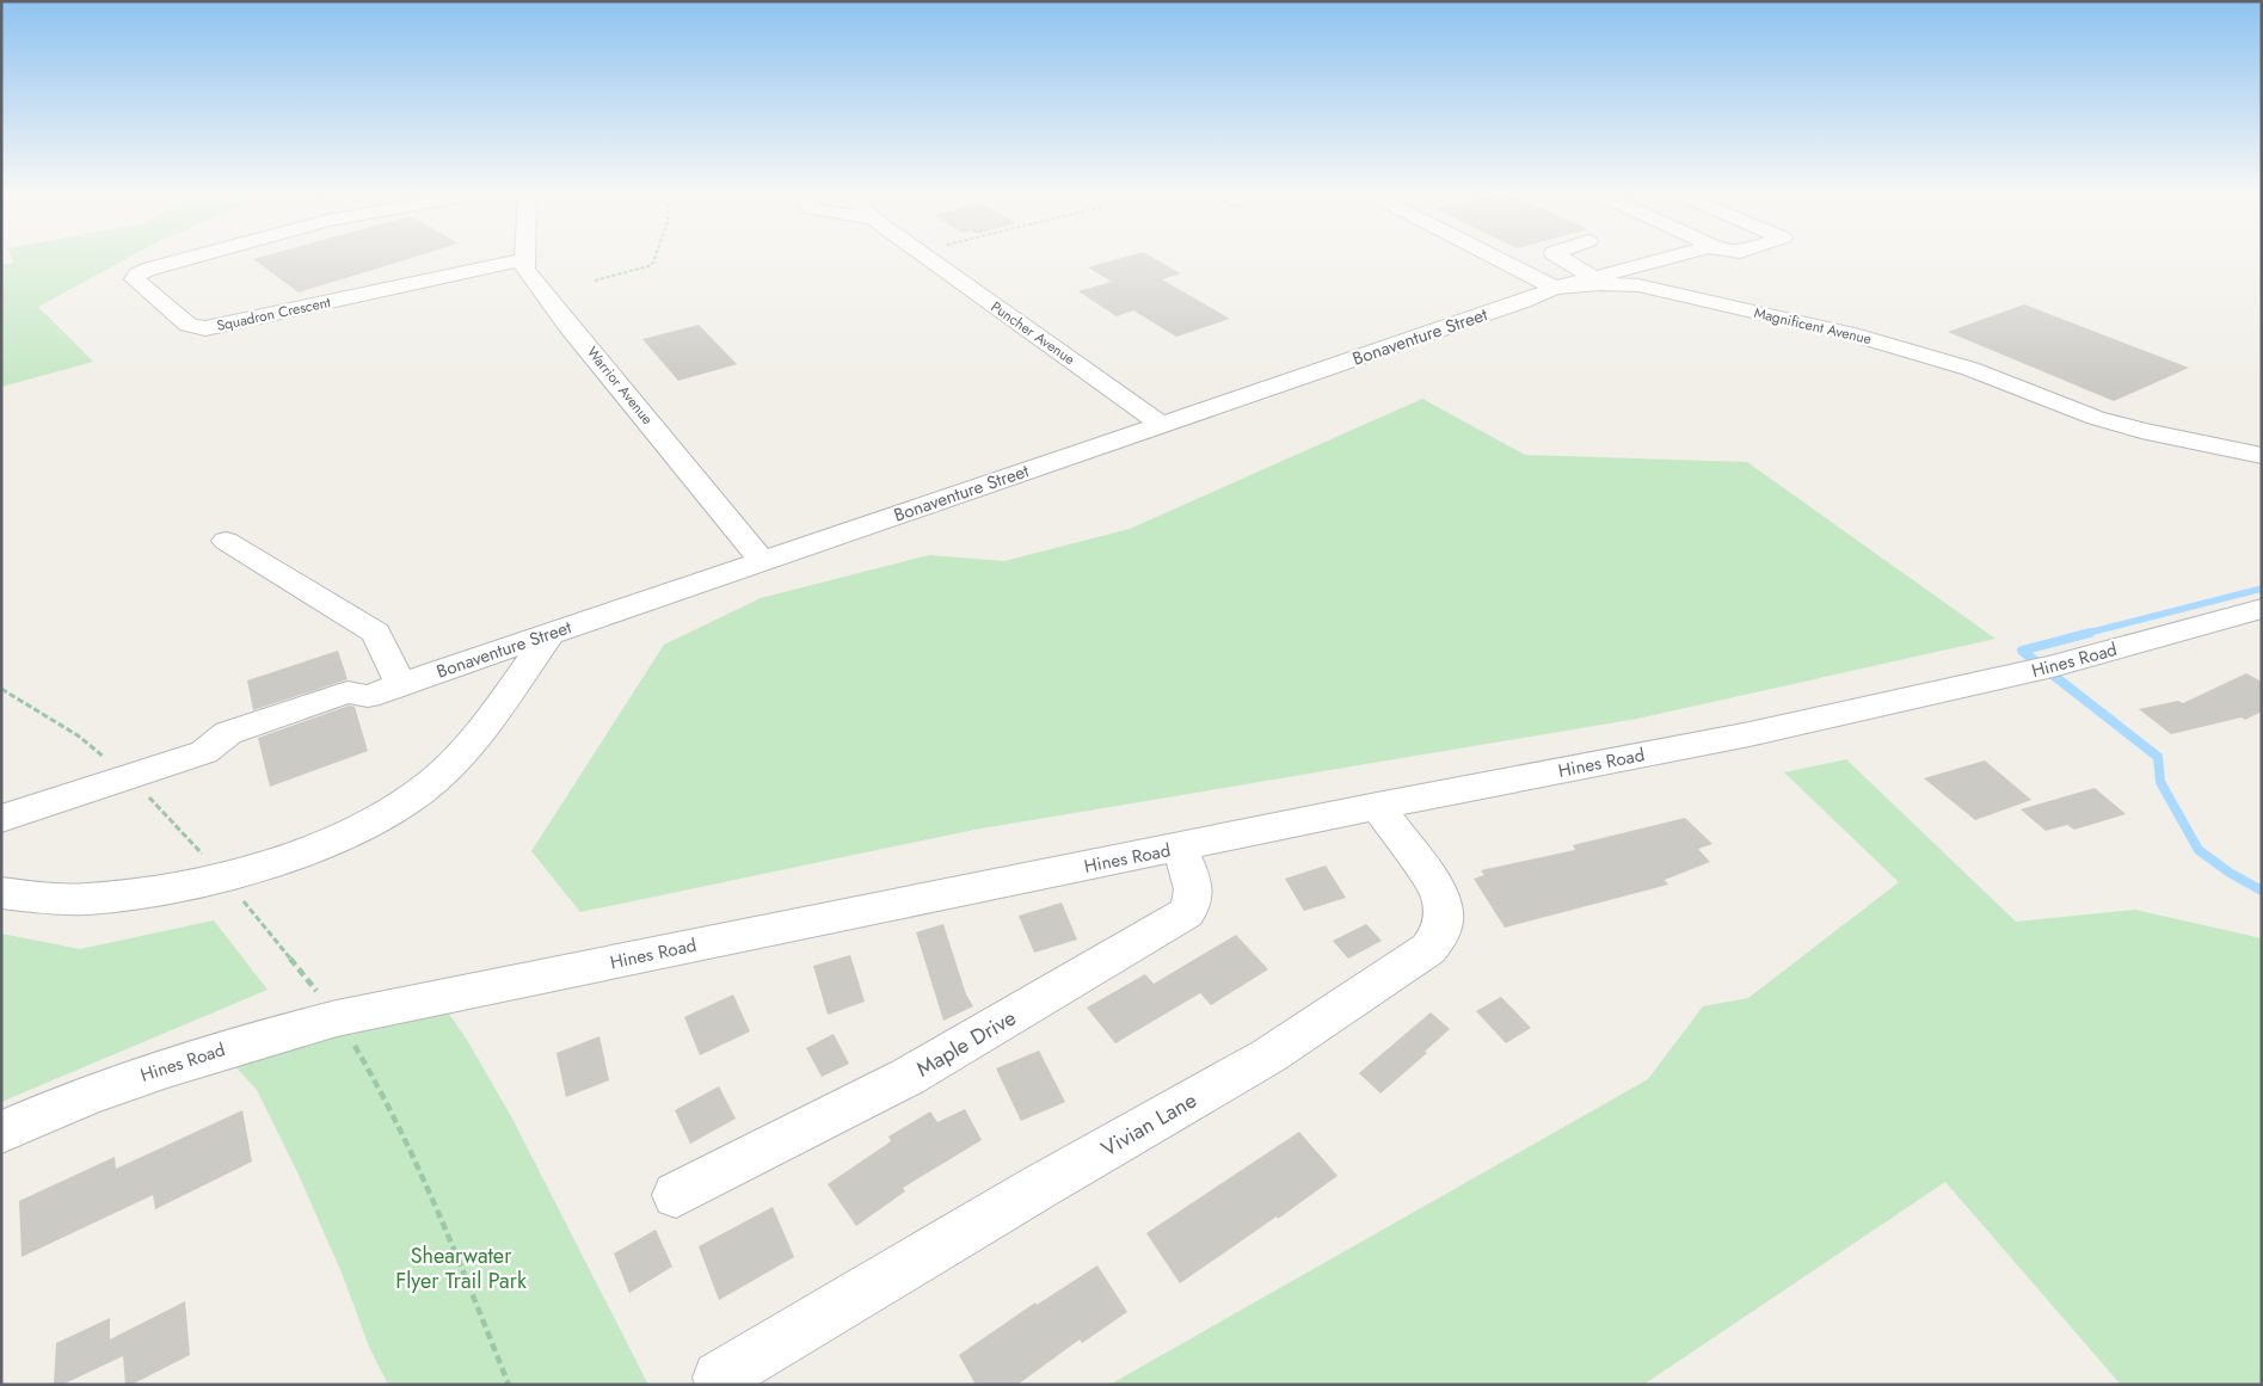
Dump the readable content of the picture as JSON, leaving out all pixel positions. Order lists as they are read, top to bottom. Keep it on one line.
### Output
{"streets":{"street":["Squadron Crescent","Magnificent Avenue","Puncher Avenue","Bonaventure Street","Warrior Avenue","Hines Road","Maple Drive","Vivian Lane"]},"crossings":[["Squadron Crescent","Warrior Avenue"],["Magnificent Avenue","Bonaventure Street"],["Puncher Avenue","Bonaventure Street"],["Bonaventure Street","Warrior Avenue"],["Hines Road","Maple Drive"],["Hines Road","Vivian Lane"]],"parks":["Shearwater Flyer Trail Park"]}
